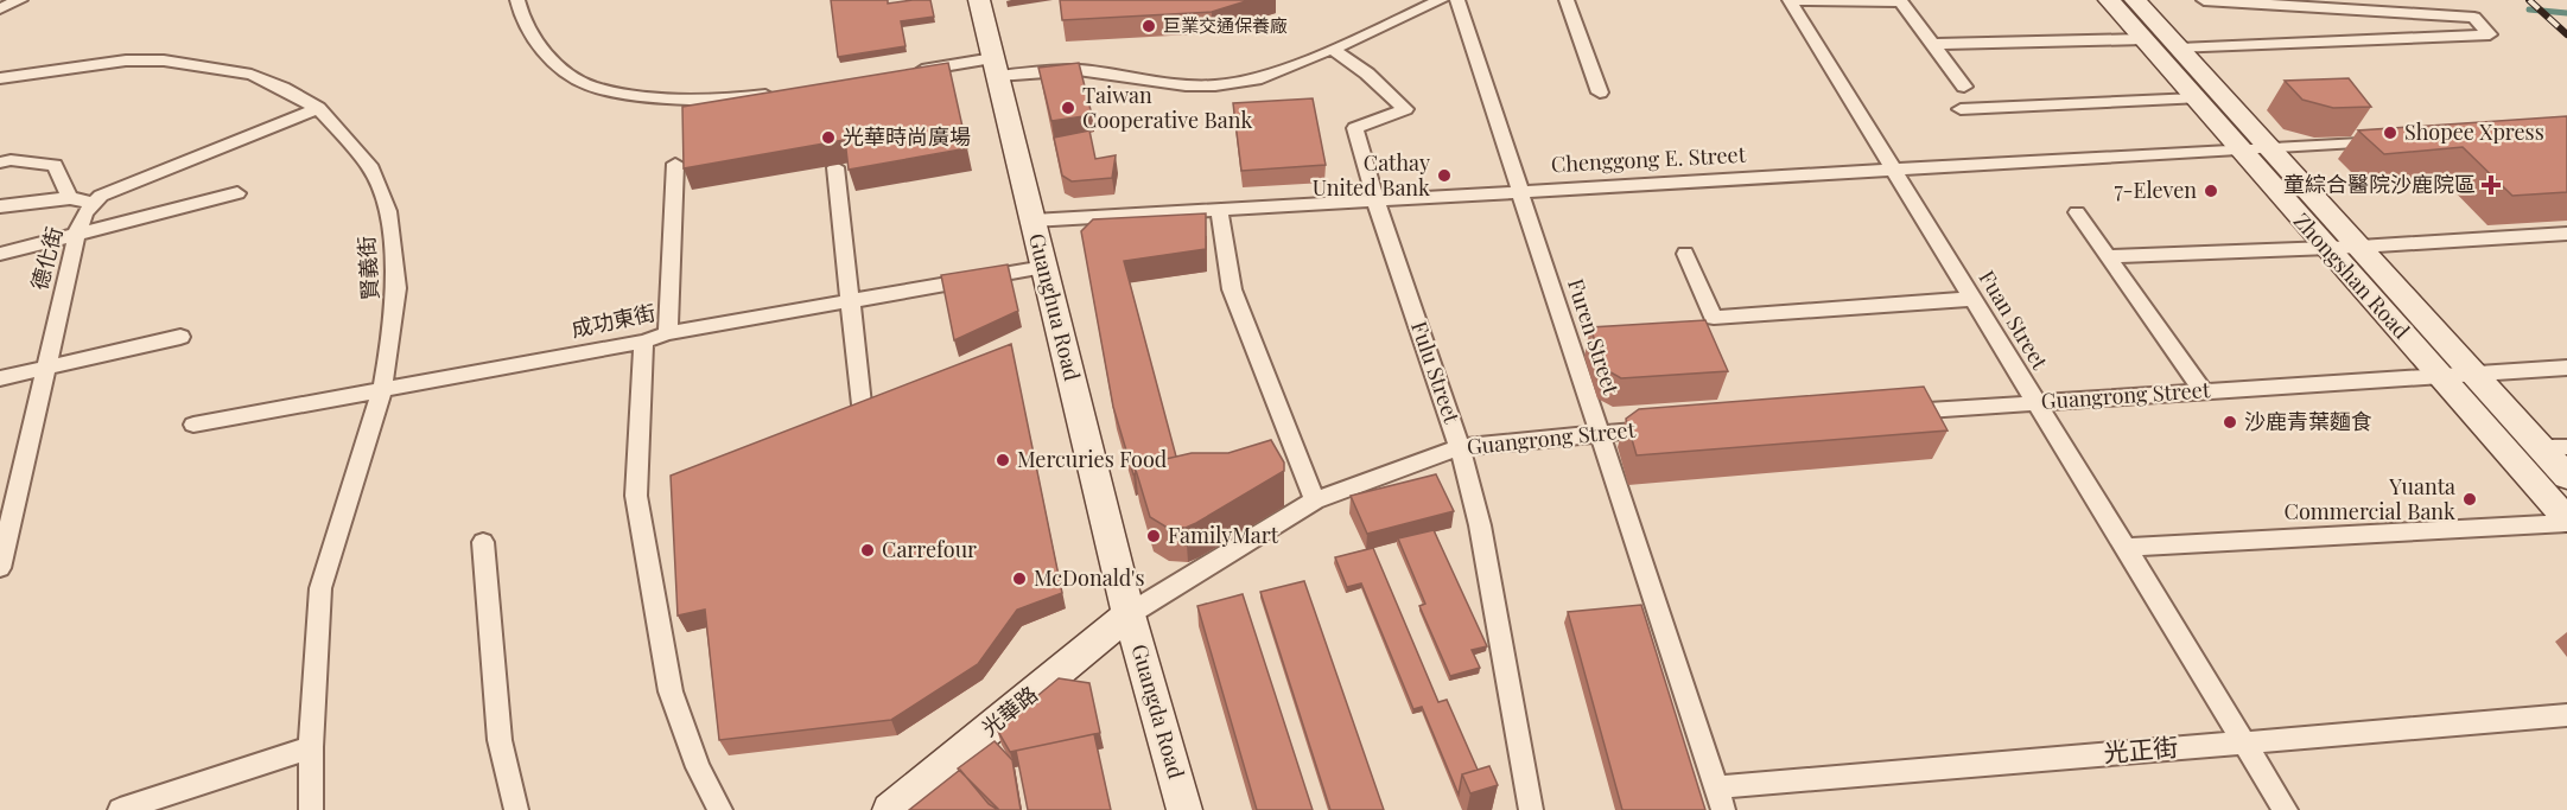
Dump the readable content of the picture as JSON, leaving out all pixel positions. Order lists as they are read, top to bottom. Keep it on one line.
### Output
{"streets":{"street":["Chenggong E. Street","德化街","賢義街","Zhongshan Road","Guanghua Road","Fuan Street","成功東街","Furen Street","Fulu Street","Guangrong Street","光華路","Guangda Road","光正街"]},"crossings":[["Chenggong E. Street","Zhongshan Road"],["Chenggong E. Street","Guanghua Road"],["Chenggong E. Street","Fuan Street"],["Chenggong E. Street","Furen Street"],["Chenggong E. Street","Fulu Street"],["賢義街","成功東街"],["Zhongshan Road","Guangrong Street"],["Guanghua Road","成功東街"],["Guanghua Road","Guangrong Street"],["Guanghua Road","光華路"],["Guanghua Road","Guangda Road"],["Fuan Street","Guangrong Street"],["Fuan Street","光正街"],["Furen Street","Guangrong Street"],["Furen Street","光正街"],["Fulu Street","Guangrong Street"],["Guangrong Street","光華路"],["Guangrong Street","Guangda Road"],["光華路","Guangda Road"]],"places":{"other":["巨業交通保養廠","Taiwan Cooperative Bank","Shopee Xpress","光華時尚廣場","Cathay United Bank","7-Eleven","沙鹿青葉麵食","Mercuries Food","Yuanta Commercial Bank","FamilyMart","Carrefour","McDonald's"],"health":["童綜合醫院沙鹿院區"]}}
